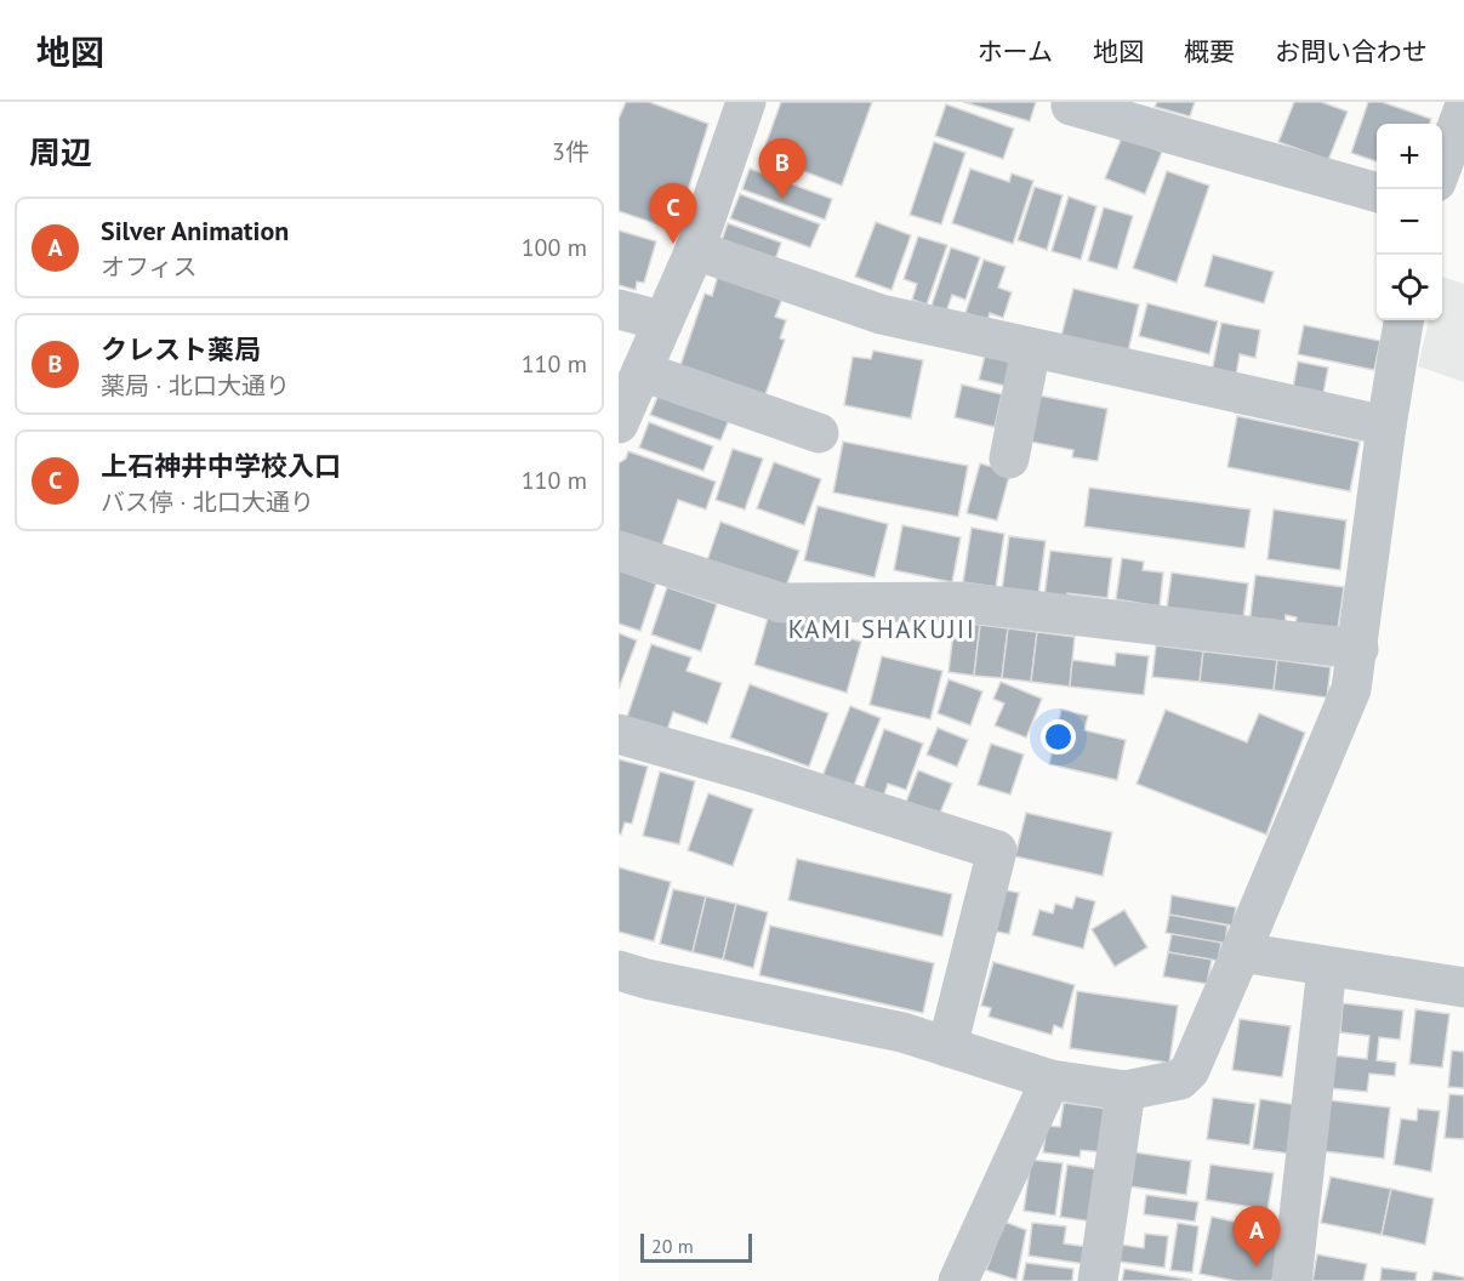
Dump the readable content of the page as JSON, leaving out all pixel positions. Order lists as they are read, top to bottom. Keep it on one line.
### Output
{"districts":["KAMI SHAKUJII"],"scale_bar":"20 m","page":{"header":"地図","nav":["ホーム","地図","概要","お問い合わせ"],"heading":["周辺","3件"],"map_buttons":["+","−"],"pins":["B","C","A"],"list":[{"mark":"A","name":"Silver Animation","note":"オフィス","value":"100 m"},{"mark":"B","name":"クレスト薬局","note":"薬局 · 北口大通り","value":"110 m"},{"mark":"C","name":"上石神井中学校入口","note":"バス停 · 北口大通り","value":"110 m"}],"scale":"20 m"}}
